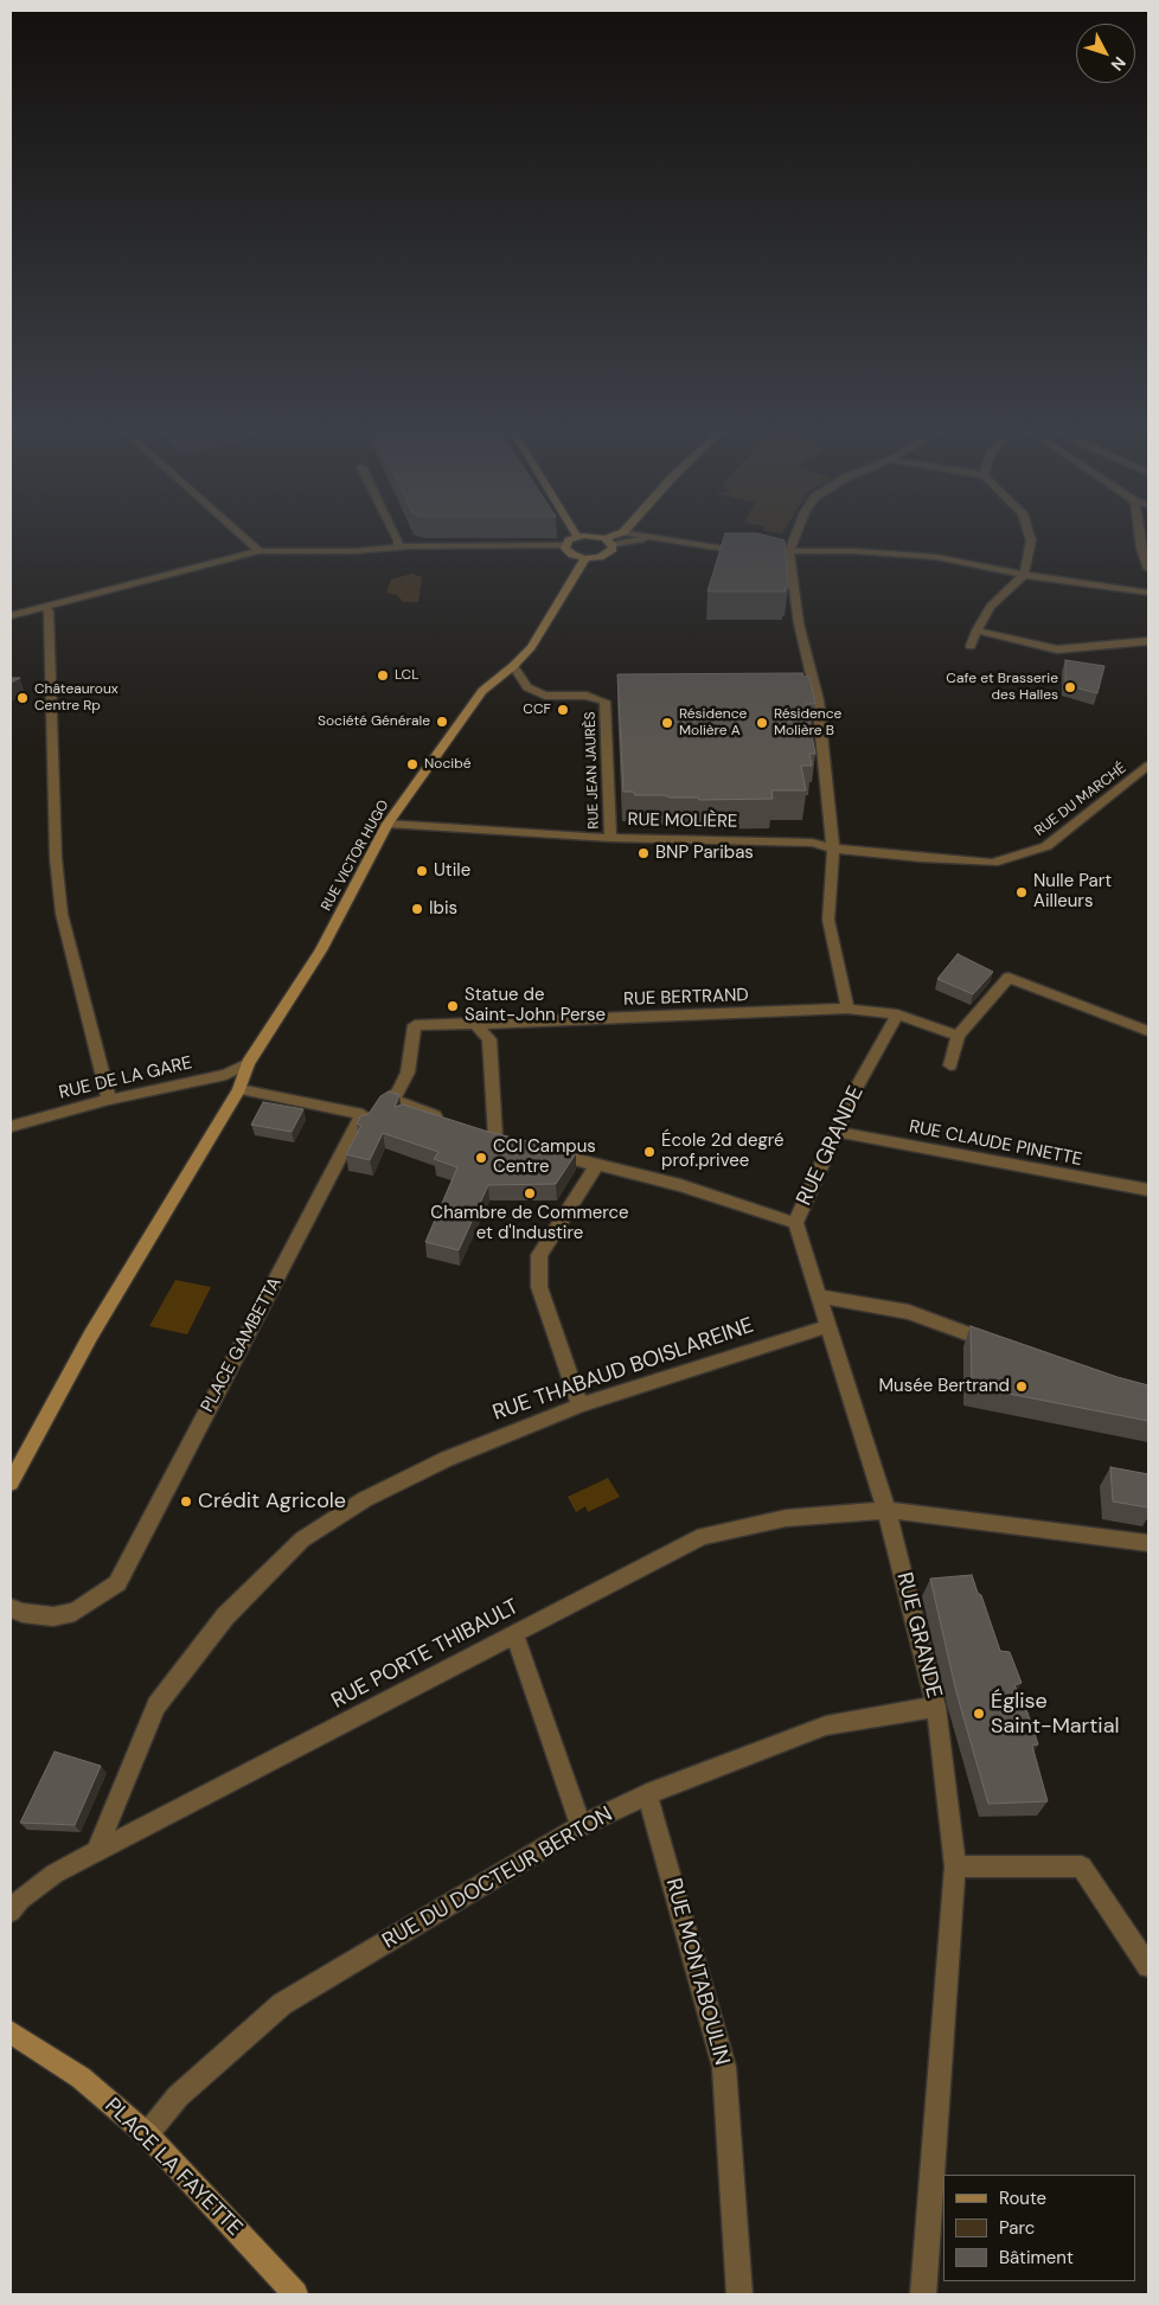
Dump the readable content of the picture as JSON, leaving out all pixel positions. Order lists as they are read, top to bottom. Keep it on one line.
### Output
{"streets":{"main road":["RUE VICTOR HUGO","PLACE LA FAYETTE"],"street":["RUE JEAN JAURÈS","RUE DU MARCHÉ","RUE MOLIÈRE","RUE BERTRAND","RUE DE LA GARE","RUE CLAUDE PINETTE","RUE GRANDE","PLACE GAMBETTA","RUE THABAUD BOISLAREINE","RUE PORTE THIBAULT","RUE DU DOCTEUR BERTON","RUE MONTABOULIN"]},"crossings":[["RUE JEAN JAURÈS","RUE MOLIÈRE"],["RUE JEAN JAURÈS","RUE VICTOR HUGO"],["RUE DU MARCHÉ","RUE MOLIÈRE"],["RUE MOLIÈRE","RUE VICTOR HUGO"],["RUE VICTOR HUGO","RUE DE LA GARE"],["RUE BERTRAND","RUE GRANDE"],["RUE CLAUDE PINETTE","RUE GRANDE"],["RUE GRANDE","RUE THABAUD BOISLAREINE"],["RUE GRANDE","RUE PORTE THIBAULT"],["RUE GRANDE","RUE DU DOCTEUR BERTON"],["RUE THABAUD BOISLAREINE","RUE PORTE THIBAULT"],["RUE DU DOCTEUR BERTON","RUE MONTABOULIN"],["RUE DU DOCTEUR BERTON","PLACE LA FAYETTE"]],"places":["LCL","Cafe et Brasserie des Halles","Châteauroux Centre Rp","CCF","Société Générale","Résidence Molière A","Résidence Molière B","Nocibé","BNP Paribas","Utile","Nulle Part Ailleurs","Ibis","Statue de Saint-John Perse","École 2d degré prof.privee","CCI Campus Centre","Chambre de Commerce et d'Industire","Musée Bertrand","Crédit Agricole","Église Saint-Martial"],"legend":["Route","Parc","Bâtiment"],"north":"bottom right"}
